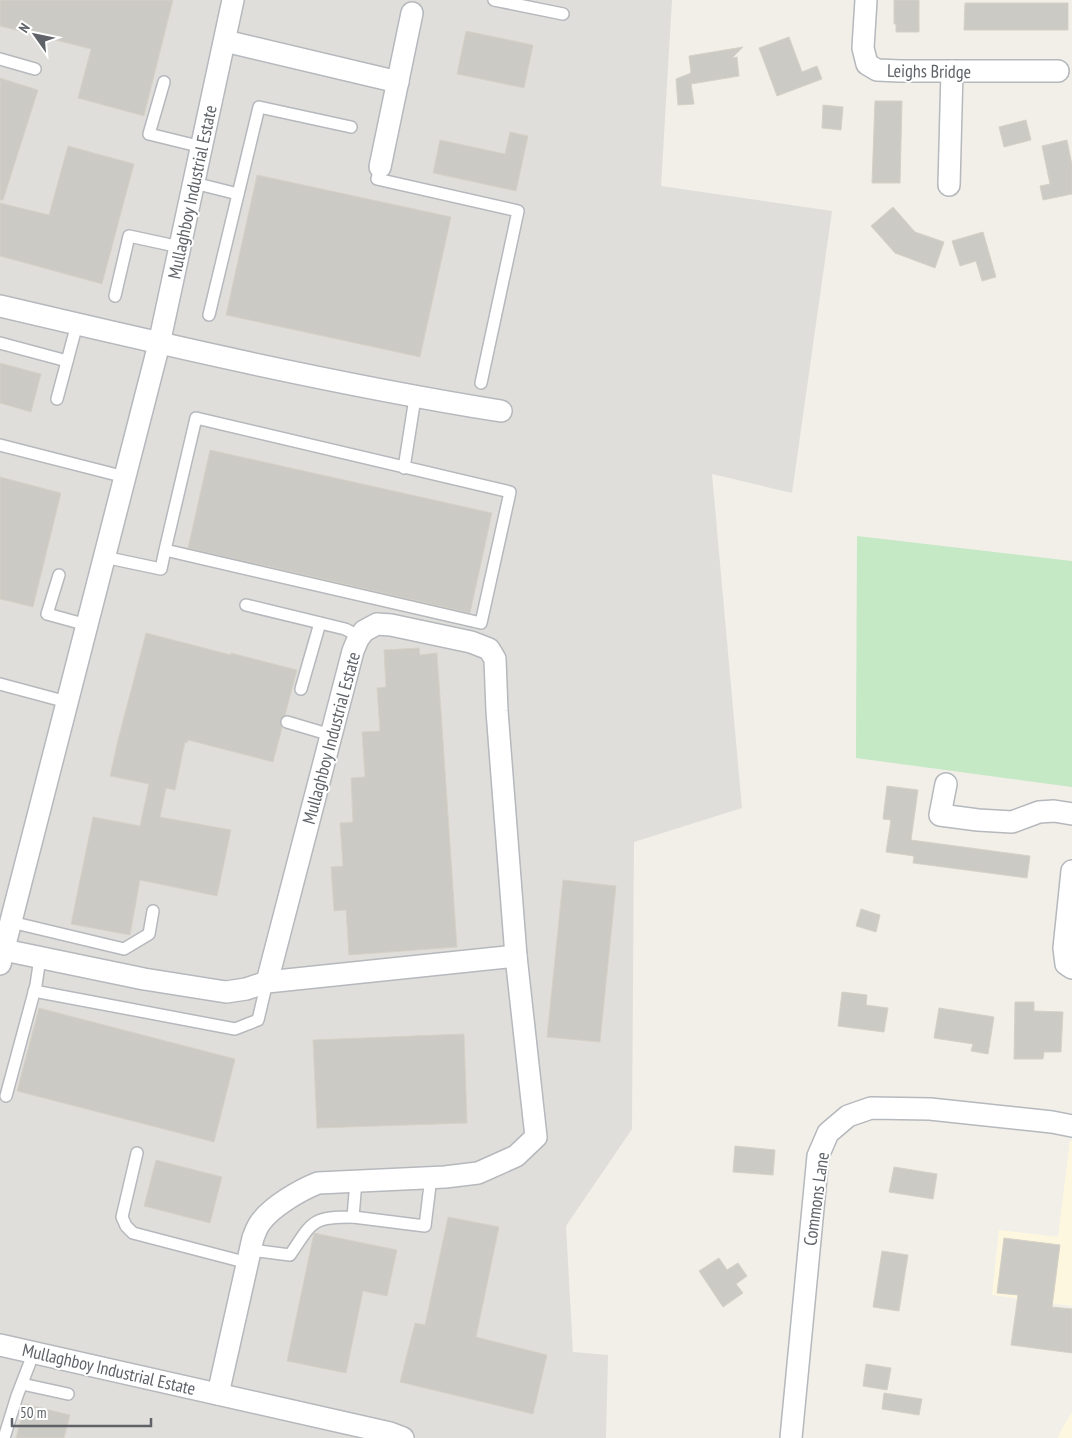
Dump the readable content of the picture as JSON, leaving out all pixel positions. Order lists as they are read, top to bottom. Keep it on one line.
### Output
{"streets":{"street":["Leighs Bridge","Mullaghboy Industrial Estate","Commons Lane"]},"scale_bar":"50 m","north":"top left"}
